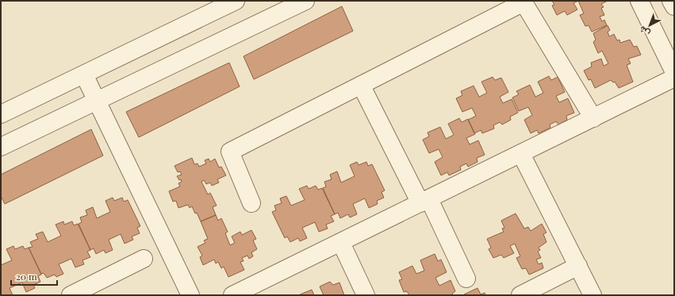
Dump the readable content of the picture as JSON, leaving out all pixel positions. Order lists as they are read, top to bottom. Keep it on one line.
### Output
{"scale_bar":"20 m","north":"bottom left"}
